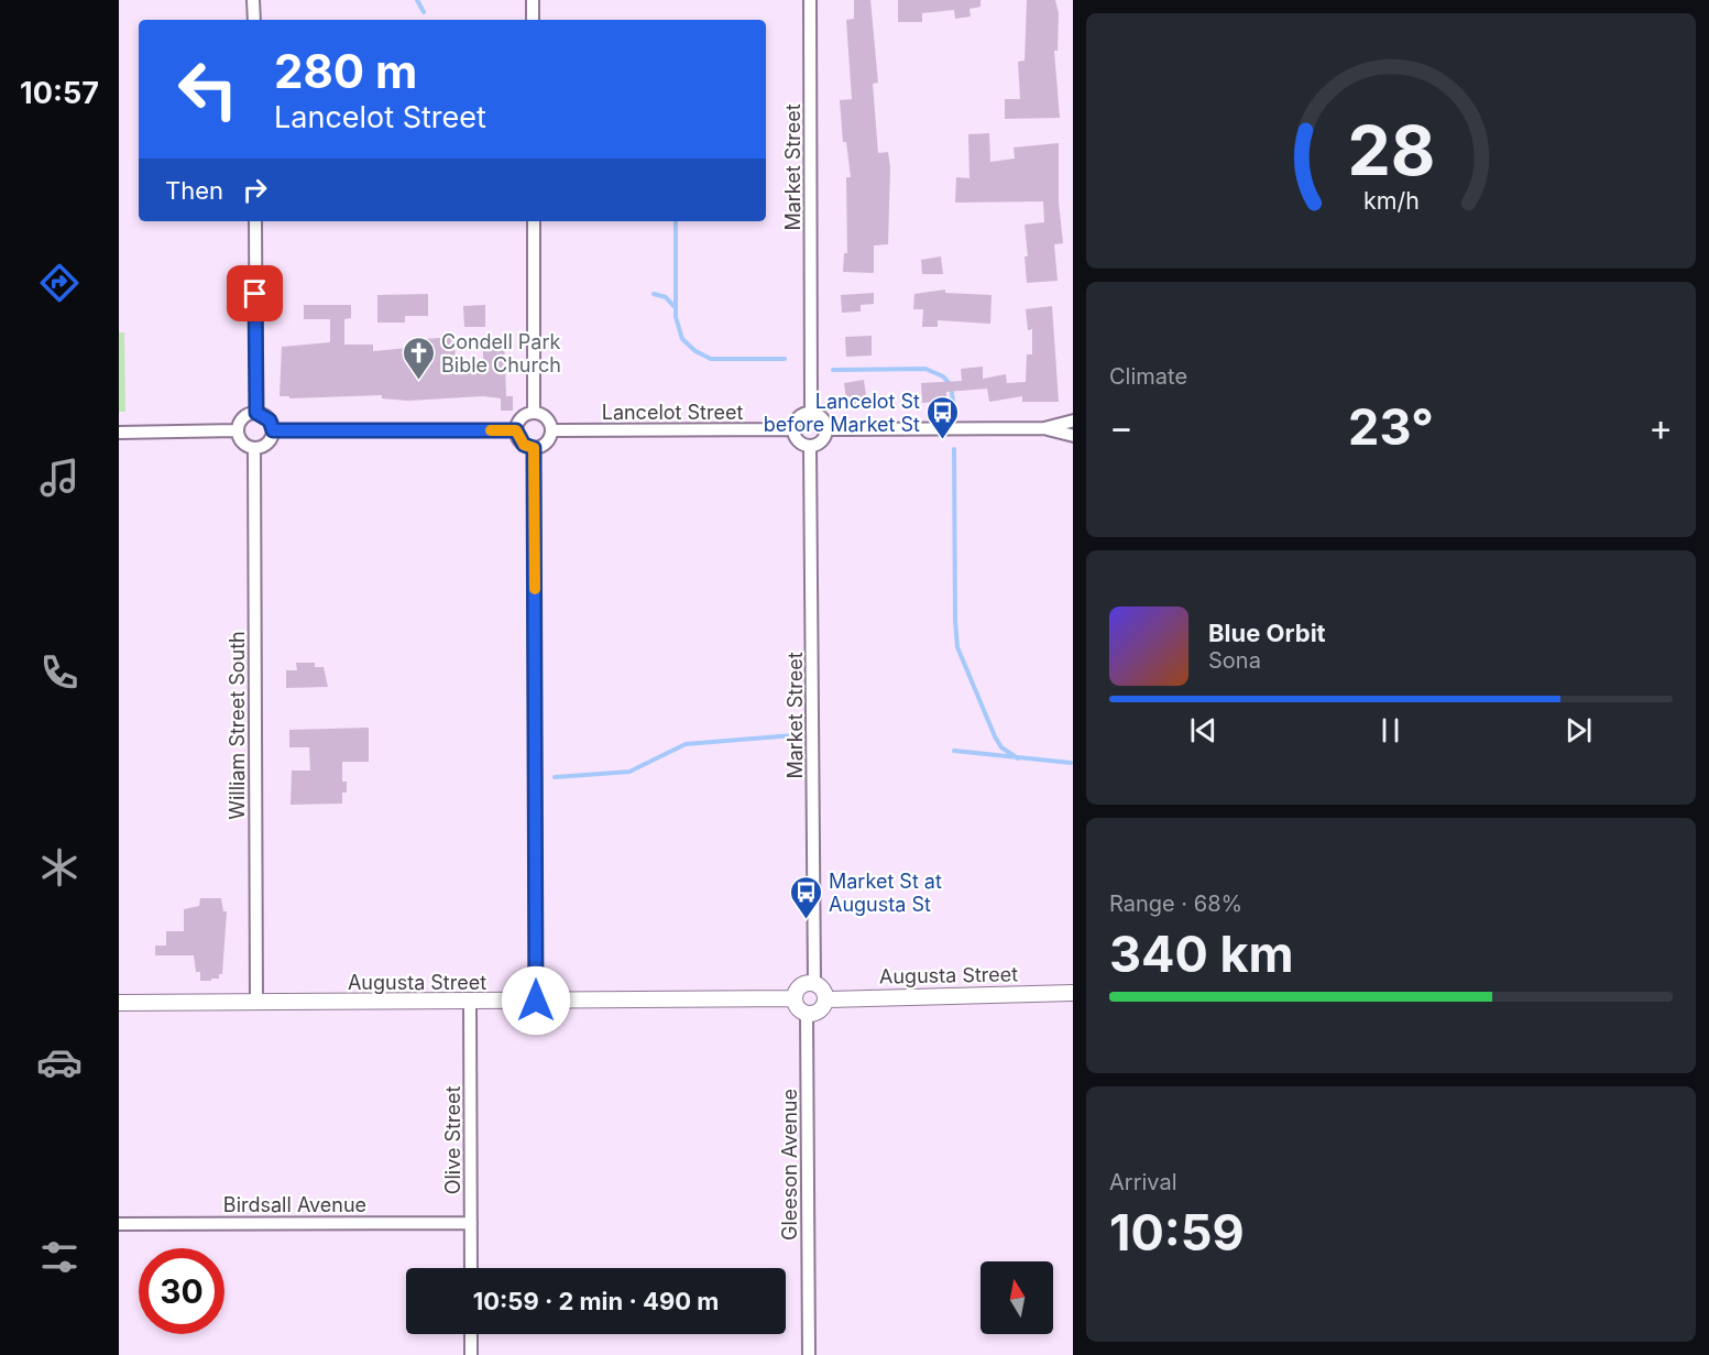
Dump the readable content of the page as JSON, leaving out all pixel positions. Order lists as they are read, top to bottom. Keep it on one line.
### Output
{"streets":{"street":["Market Street","Lancelot Street","William Street South","Augusta Street","Olive Street","Gleeson Avenue","Birdsall Avenue"]},"crossings":[["Market Street","Lancelot Street"],["Market Street","Augusta Street"],["Market Street","Gleeson Avenue"],["William Street South","Augusta Street"],["Augusta Street","Olive Street"],["Augusta Street","Gleeson Avenue"],["Olive Street","Birdsall Avenue"]],"places":{"church":["Condell Park Bible Church"],"bus stop":["Lancelot St before Market St","Market St at Augusta St"]},"north":"top","page":{"tabs":"10:57","turn":["280 m","Lancelot Street"],"then":"Then","tile":["Climate",["Range · 68%","340 km"],["Arrival","10:59"]],"heat":["−","23°","+"],"song":["Blue Orbit","Sona"],"limit":"30","trip":"10:59 · 2 min · 490 m","gauge":["28","km/h"]}}
